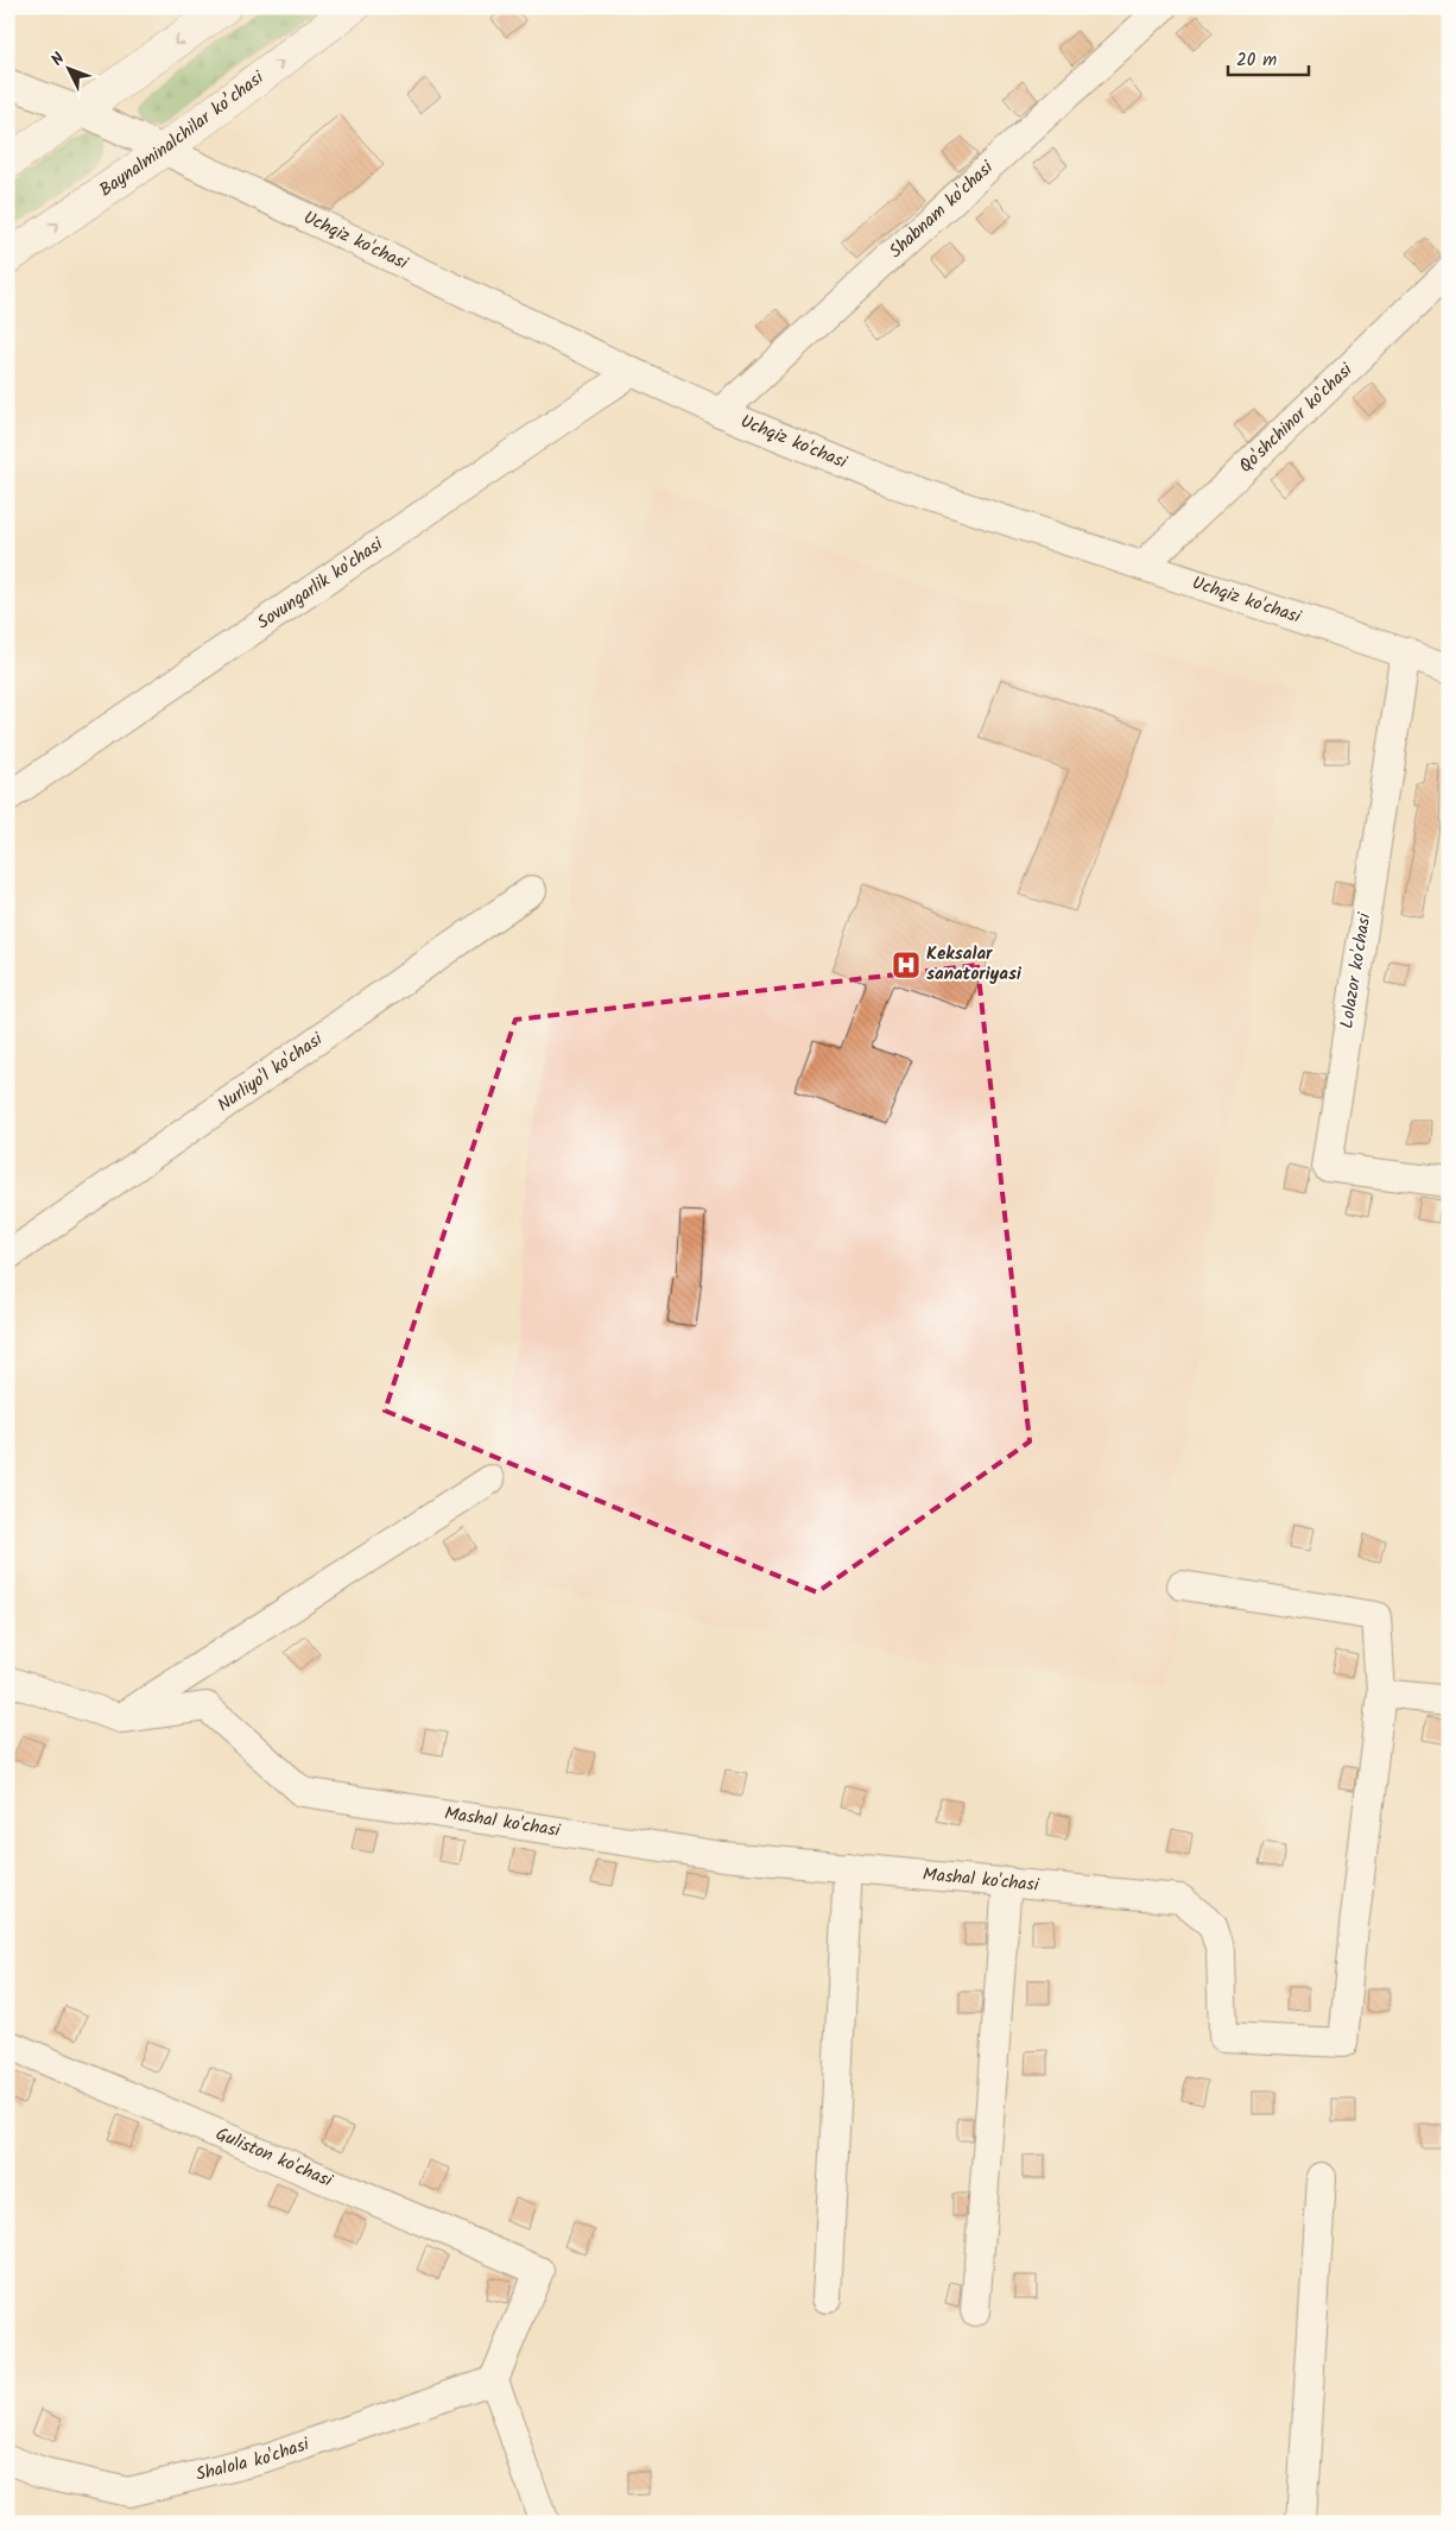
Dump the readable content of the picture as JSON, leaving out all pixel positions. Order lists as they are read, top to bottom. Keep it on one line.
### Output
{"streets":{"main road":["Baynalminalchilar ko’chasi"],"street":["Shabnam ko'chasi","Uchqiz ko'chasi","Qo'shchinor ko'chasi","Sovungarlik ko'chasi","Lolazor ko'chasi","Nurliyo'l ko'chasi","Mashal ko'chasi","Guliston ko'chasi","Shalola ko'chasi"]},"crossings":[["Baynalminalchilar ko’chasi","Uchqiz ko'chasi"],["Shabnam ko'chasi","Uchqiz ko'chasi"],["Uchqiz ko'chasi","Qo'shchinor ko'chasi"],["Uchqiz ko'chasi","Sovungarlik ko'chasi"],["Uchqiz ko'chasi","Lolazor ko'chasi"],["Guliston ko'chasi","Shalola ko'chasi"]],"places":{"hospital":["Keksalar sanatoriyasi"]},"scale_bar":"20 m","north":"top left"}
